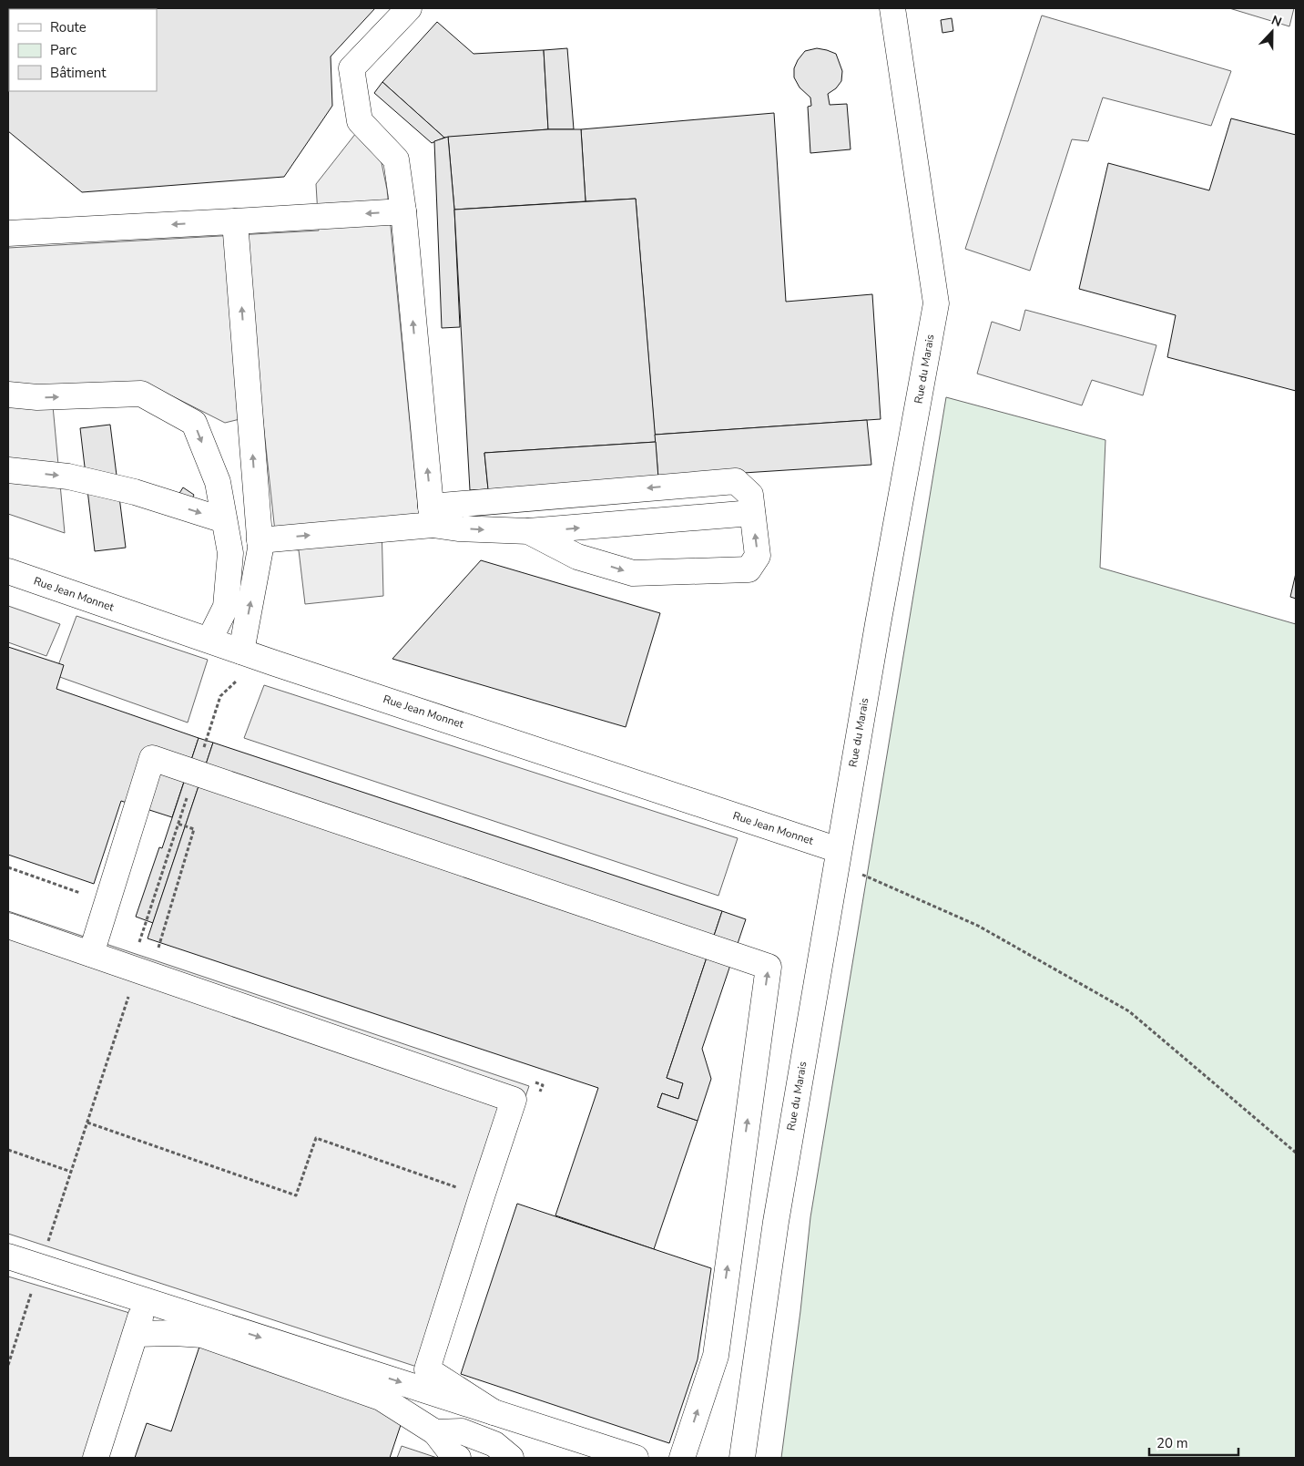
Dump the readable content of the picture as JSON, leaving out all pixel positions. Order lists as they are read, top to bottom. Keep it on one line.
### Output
{"streets":{"street":["Rue du Marais","Rue Jean Monnet"]},"crossings":[["Rue du Marais","Rue Jean Monnet"]],"legend":["Route","Parc","Bâtiment"],"scale_bar":"20 m","north":"top"}
